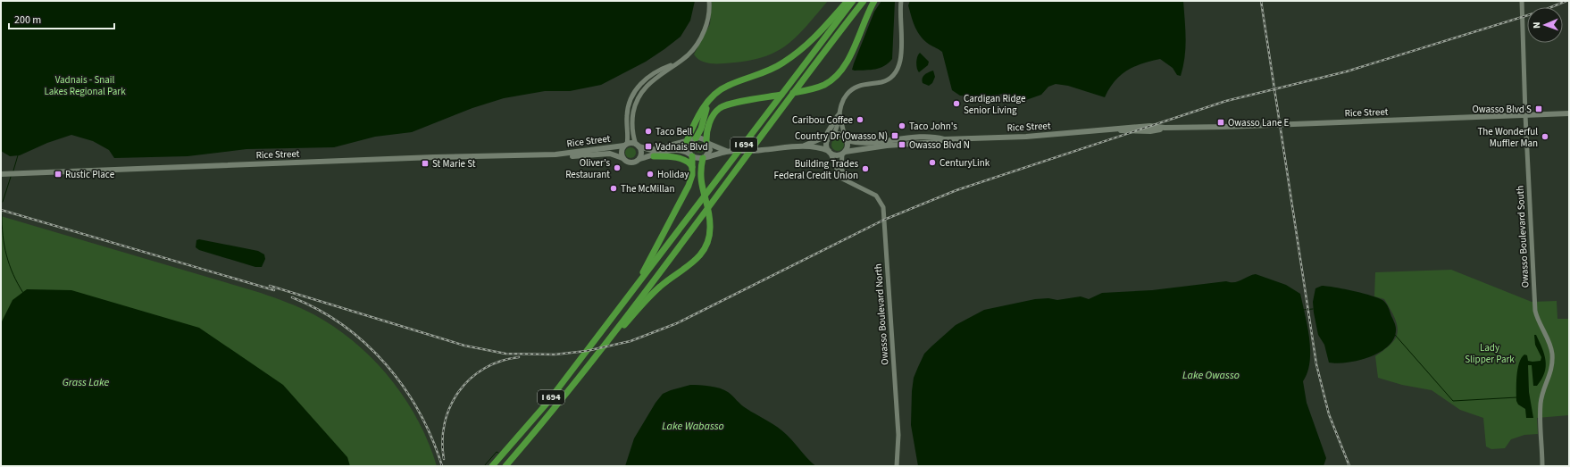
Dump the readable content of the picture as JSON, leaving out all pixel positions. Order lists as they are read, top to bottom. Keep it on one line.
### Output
{"streets":{"highway":["I 694"],"main road":["Rice Street"],"street":["Owasso Boulevard South","Owasso Boulevard North"]},"crossings":[["Rice Street","Owasso Boulevard South"],["Rice Street","Owasso Boulevard North"]],"water":["Lake Owasso","Grass Lake","Lake Wabasso"],"parks":["Vadnais - Snail Lakes Regional Park","Lady Slipper Park"],"places":{"other":["Cardigan Ridge Senior Living","Caribou Coffee","Taco John's","Taco Bell","The Wonderful Muffler Man","CenturyLink","Oliver’s Restaurant","Building Trades Federal Credit Union","Holiday","The McMillan"],"transit":["Owasso Blvd S","Owasso Lane E","Country Dr (Owasso N)","Owasso Blvd N","Vadnais Blvd","St Marie St","Rustic Place"]},"scale_bar":"200 m","north":"left"}
